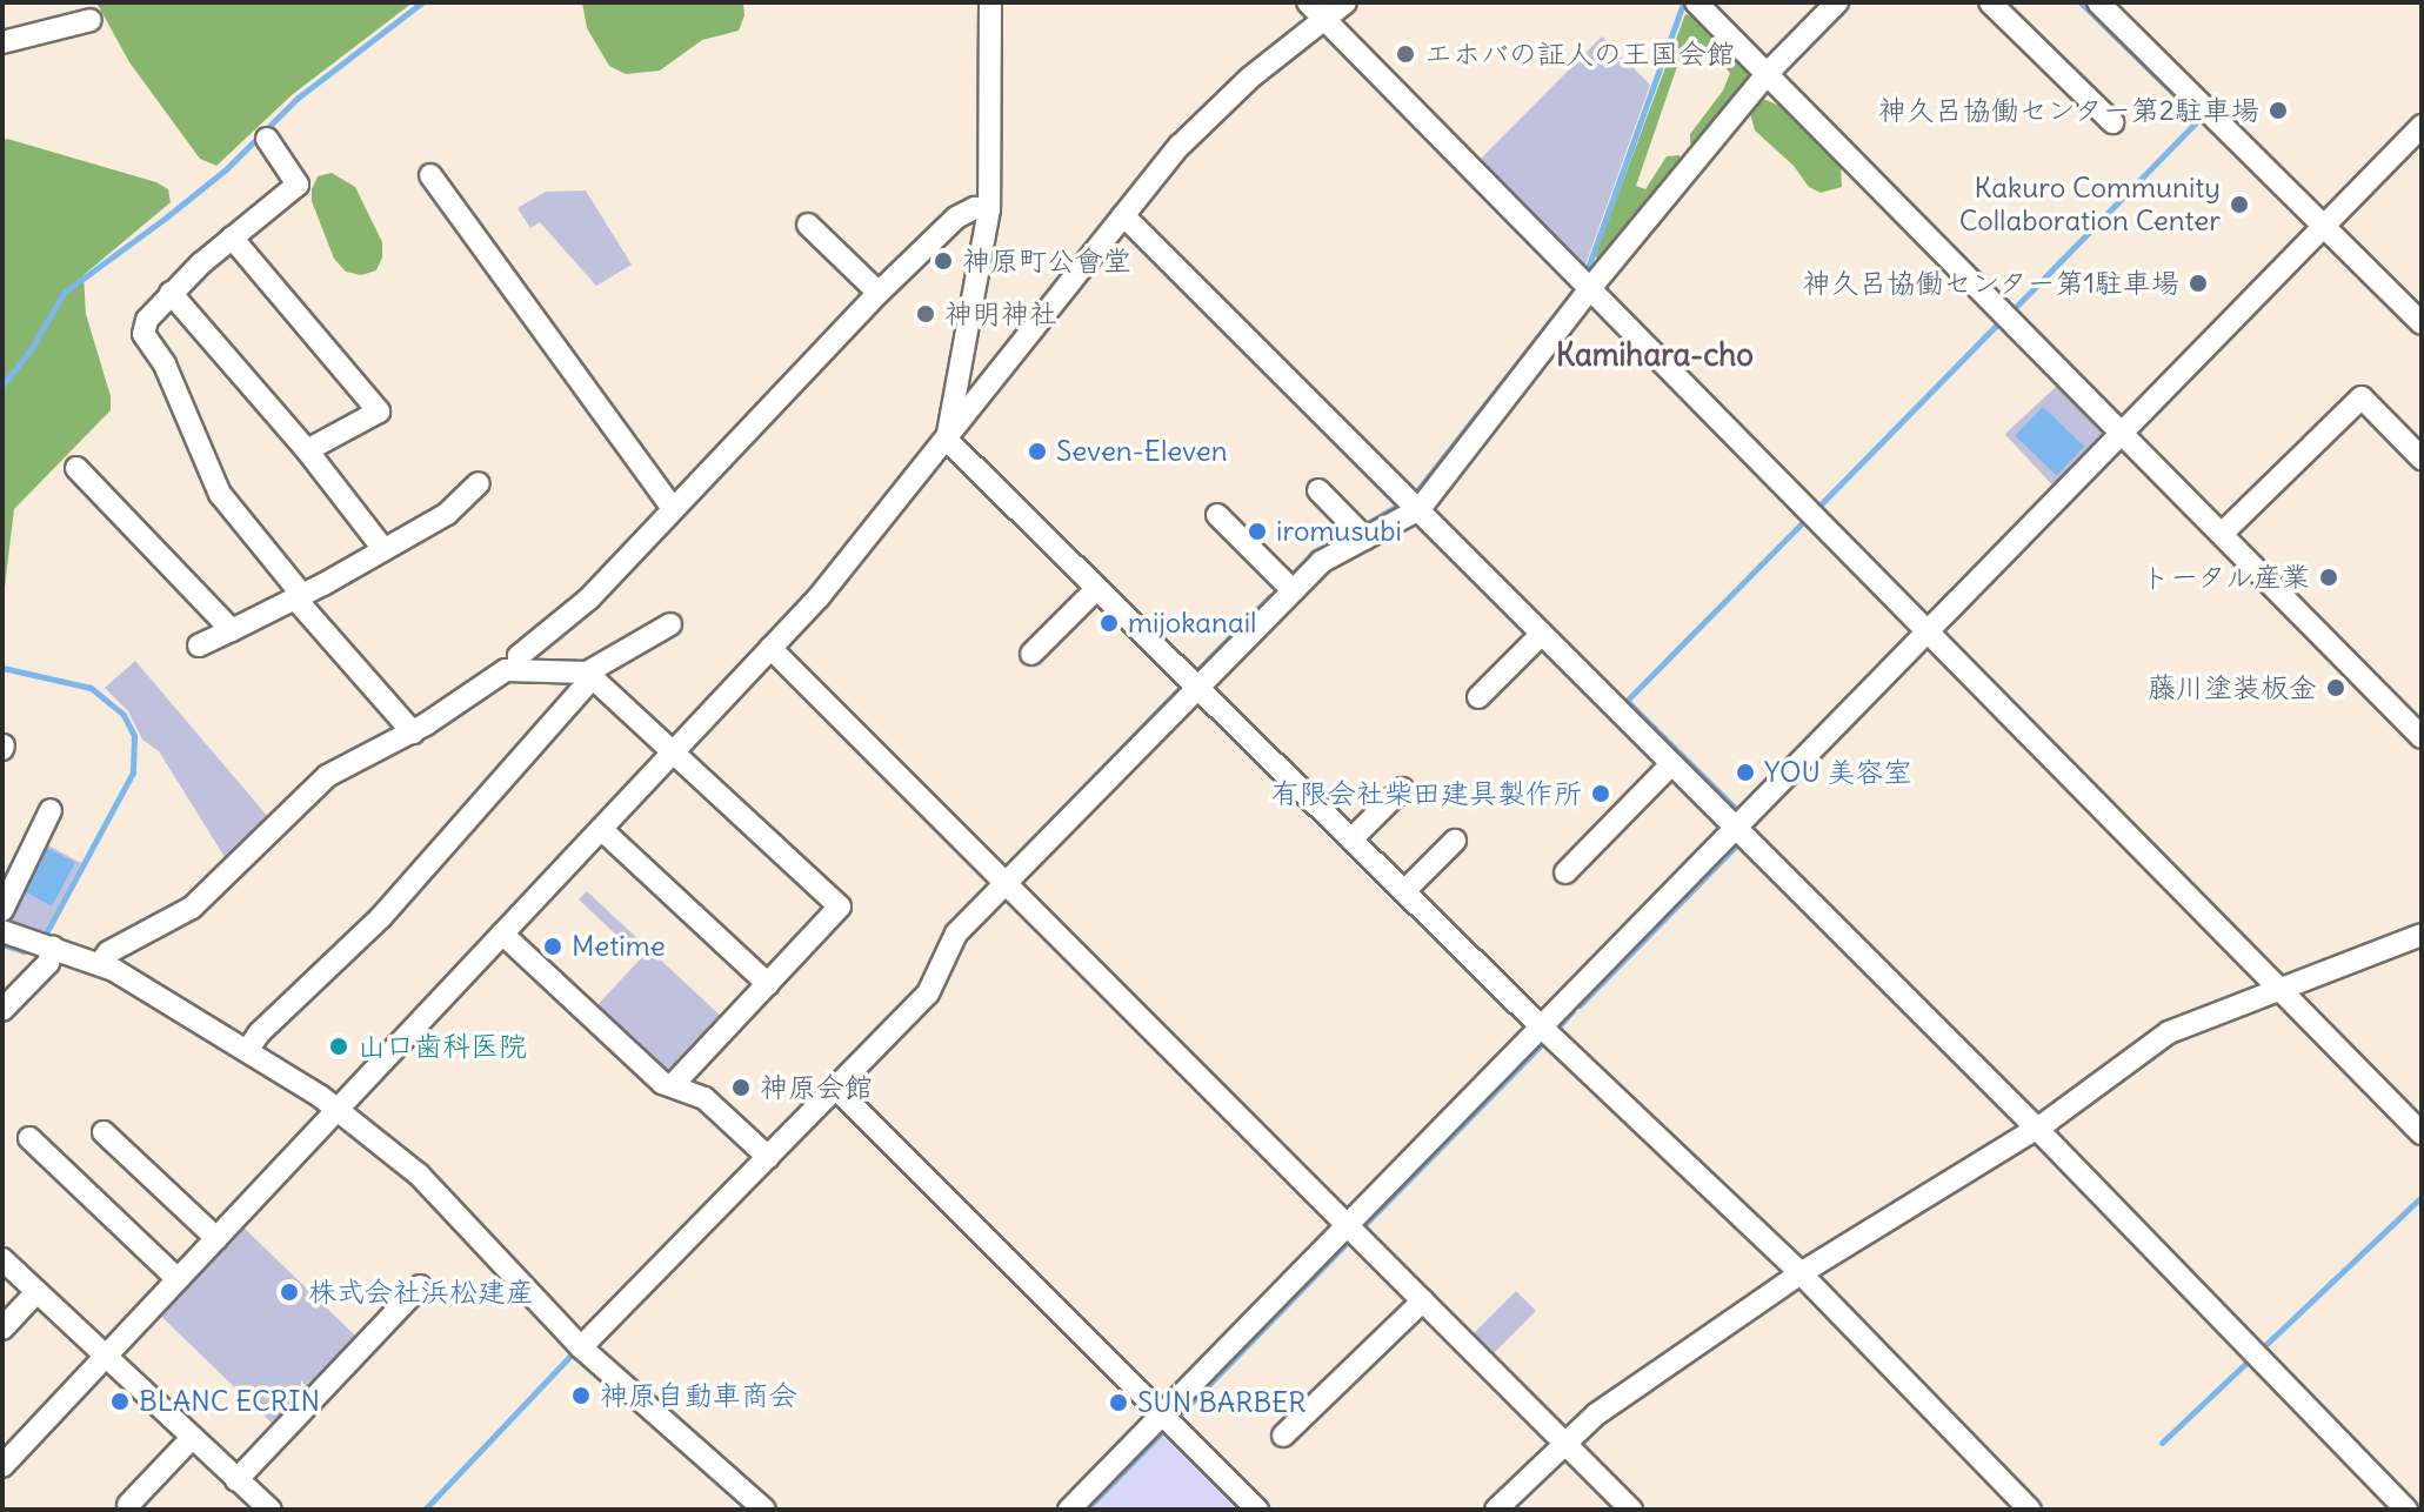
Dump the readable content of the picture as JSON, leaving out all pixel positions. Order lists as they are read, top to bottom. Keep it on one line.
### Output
{"districts":["Kamihara-cho"],"places":["エホバの証人の王国会館","神久呂協働センター第2駐車場","Kakuro Community Collaboration Center","神原町公會堂","神久呂協働センター第1駐車場","神明神社","Seven-Eleven","iromusubi","トータル産業","mijokanail","藤川塗装板金","YOU 美容室","有限会社柴田建具製作所","Metime","山口歯科医院","神原会館","株式会社浜松建産","神原自動車商会","BLANC ECRIN","SUN BARBER"]}
